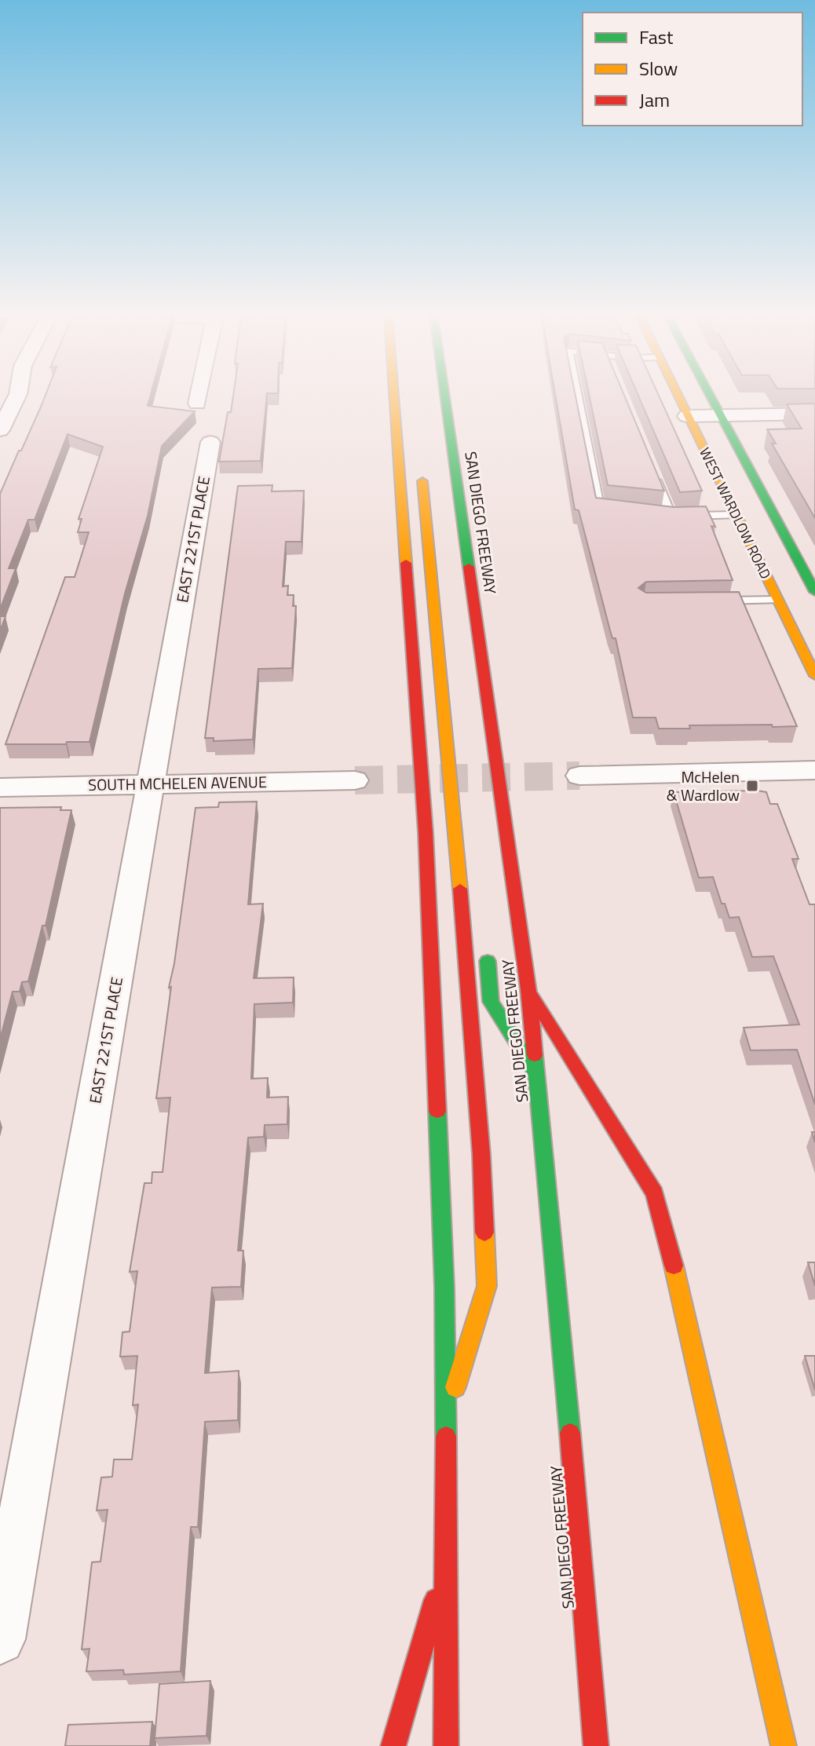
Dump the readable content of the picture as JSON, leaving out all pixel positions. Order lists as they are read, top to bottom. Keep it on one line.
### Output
{"streets":{"main road":["WEST WARDLOW ROAD","SAN DIEGO FREEWAY"],"street":["EAST 221ST PLACE","SOUTH MCHELEN AVENUE"]},"crossings":[["EAST 221ST PLACE","SOUTH MCHELEN AVENUE"]],"places":{"transit":["McHelen & Wardlow"]},"legend":["Fast","Slow","Jam"]}
